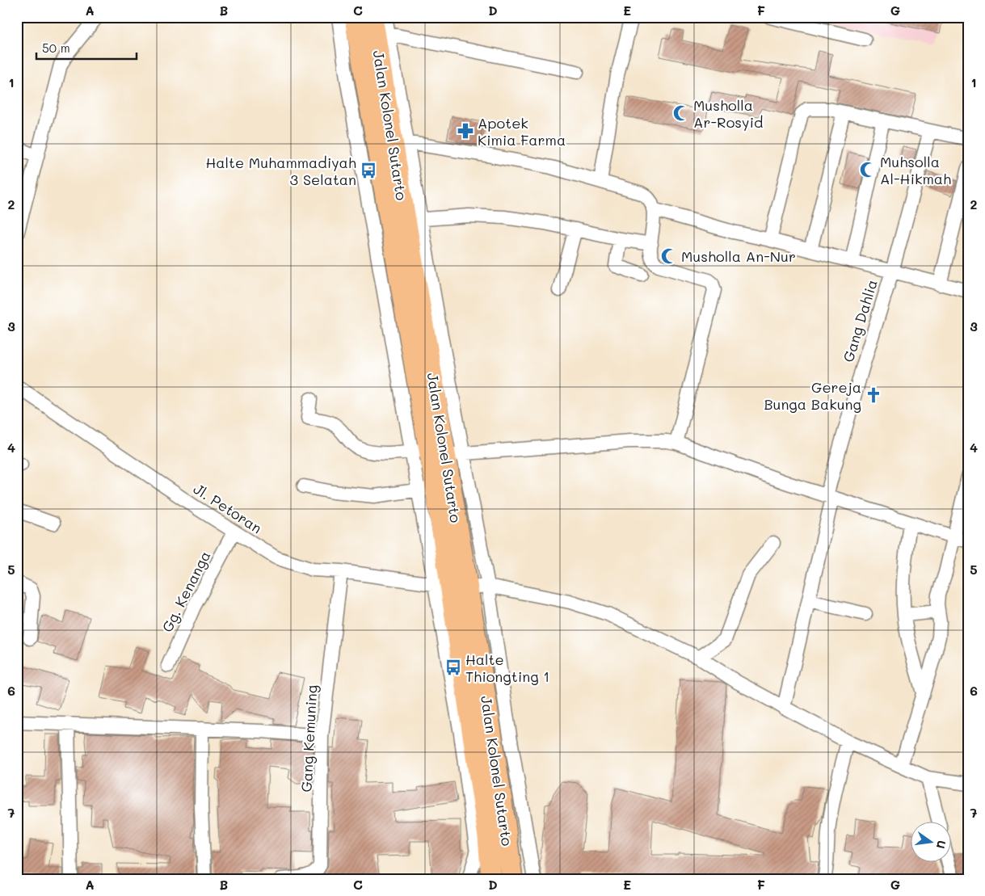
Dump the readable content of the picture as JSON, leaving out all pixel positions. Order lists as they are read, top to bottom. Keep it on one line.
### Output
{"streets":{"main road":["Jalan Kolonel Sutarto"],"street":["Gang Dahlia","Jl. Petoran","Gg. Kenanga","Gang Kemuning"]},"crossings":[["Jalan Kolonel Sutarto","Jl. Petoran"],["Gang Dahlia","Jl. Petoran"],["Jl. Petoran","Gg. Kenanga"],["Jl. Petoran","Gang Kemuning"]],"places":{"mosque":["Musholla Ar-Rosyid","Muhsolla Al-Hikmah","Musholla An-Nur"],"pharmacy":["Apotek Kimia Farma"],"bus stop":["Halte Muhammadiyah 3 Selatan","Halte Thiongting 1"],"church":["Gereja Bunga Bakung"]},"scale_bar":"50 m","north":"right","grid":{"columns":["A","B","C","D","E","F","G"],"rows":["1","2","3","4","5","6","7"]}}
